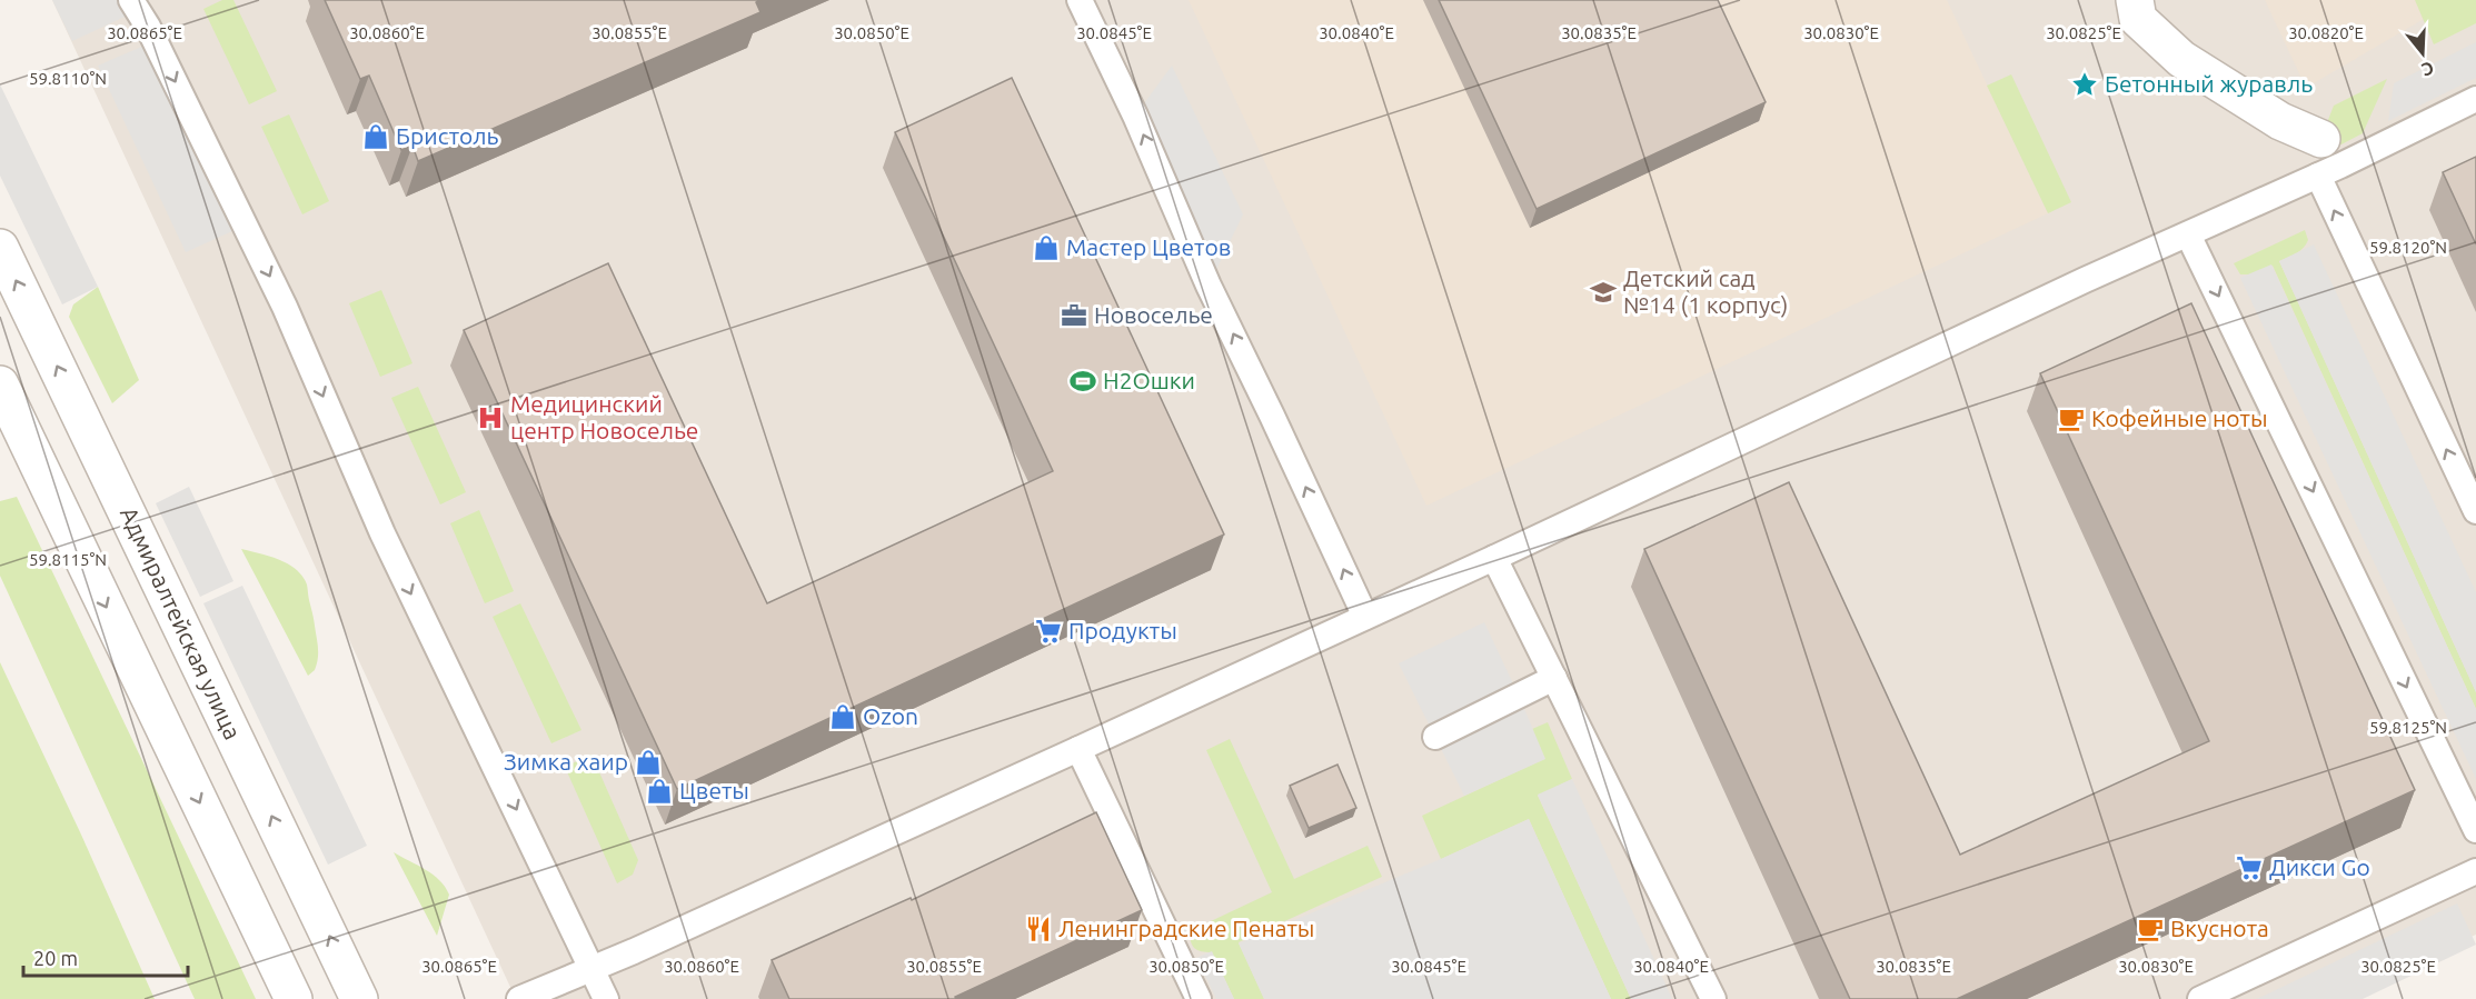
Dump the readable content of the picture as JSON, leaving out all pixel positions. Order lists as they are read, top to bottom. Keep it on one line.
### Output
{"streets":{"street":["Адмиралтейская улица"]},"places":{"place":["Бетонный журавль"],"shop":["Бристоль","Мастер Цветов","Ozon","Зимка хаир","Цветы"],"school or university":["Детский сад №14 (1 корпус)"],"office":["Новоселье"],"sports":["H2Oшки"],"hospital":["Медицинский центр Новоселье"],"cafe":["Кофейные ноты","Вкуснота"],"supermarket":["Продукты","Дикси Go"],"restaurant":["Ленинградские Пенаты"]},"scale_bar":"20 m","north":"bottom","coordinates":["30.0865°E","30.0860°E","30.0855°E","30.0850°E","30.0845°E","30.0840°E","30.0835°E","30.0830°E","30.0825°E","30.0820°E","59.8110°N","59.8120°N","59.8115°N","59.8125°N"]}
